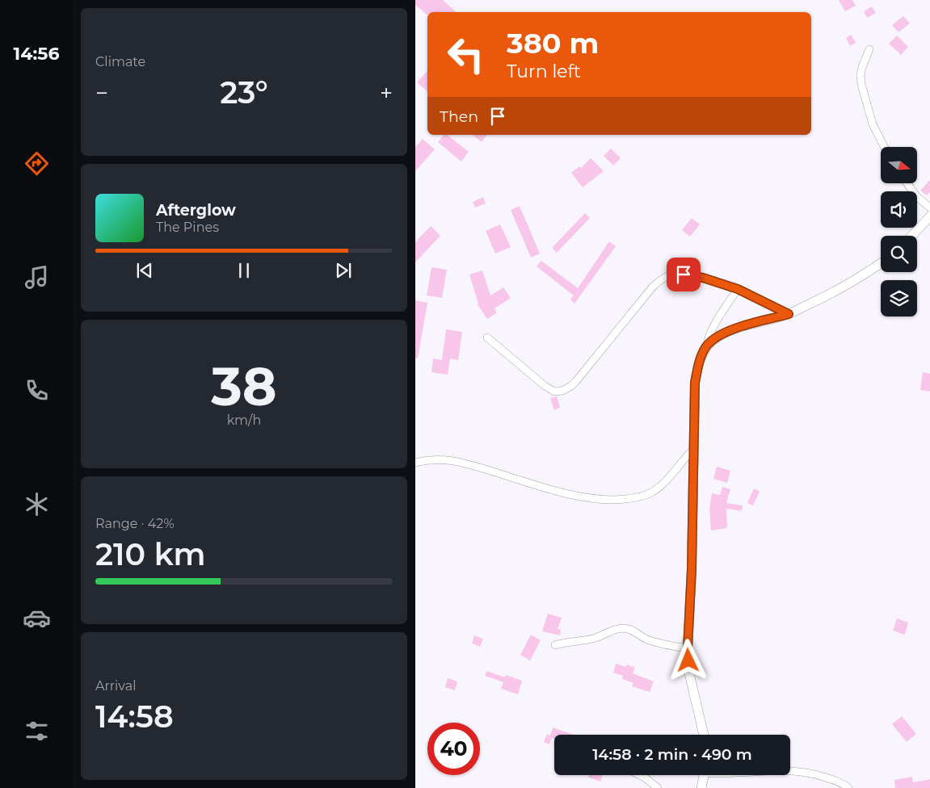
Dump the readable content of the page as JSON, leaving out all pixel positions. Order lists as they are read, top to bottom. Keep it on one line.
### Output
{"north":"right","page":{"tabs":"14:56","tile":["Climate",["38","km/h"],["Range · 42%","210 km"],["Arrival","14:58"]],"turn":["380 m","Turn left"],"heat":["−","23°","+"],"then":"Then","song":["Afterglow","The Pines"],"limit":"40","trip":"14:58 · 2 min · 490 m"}}
